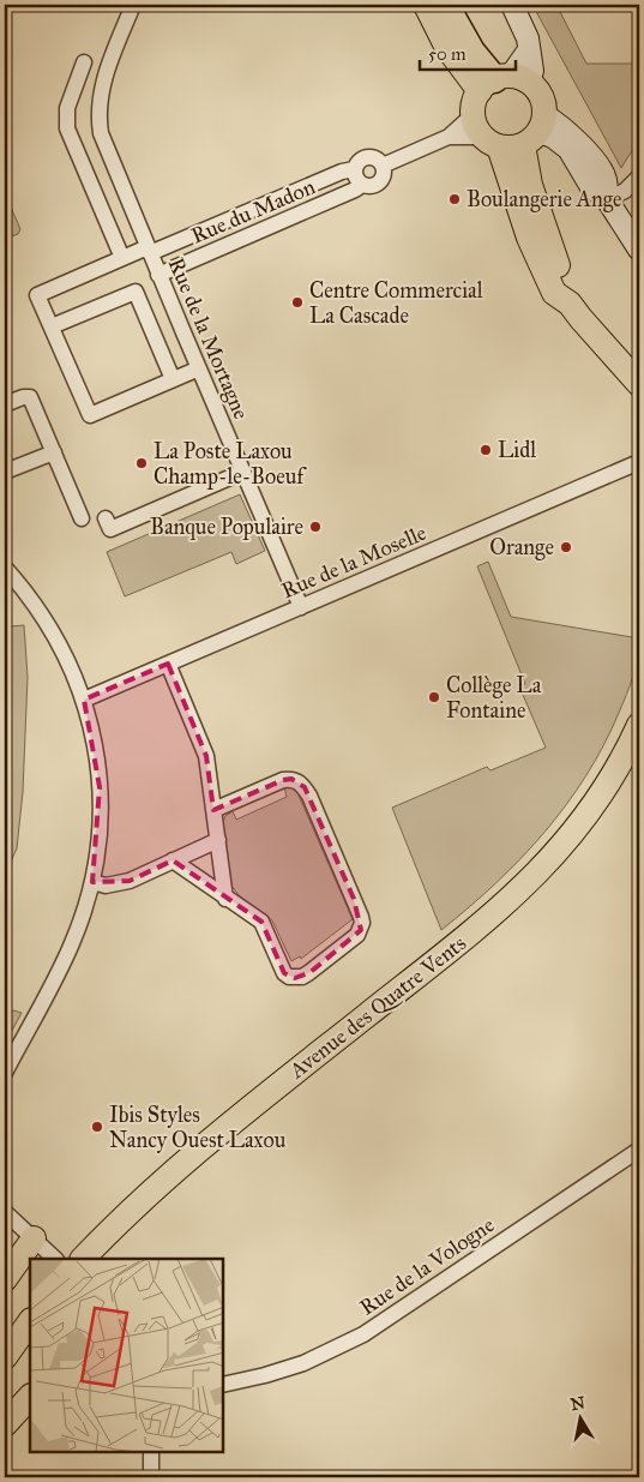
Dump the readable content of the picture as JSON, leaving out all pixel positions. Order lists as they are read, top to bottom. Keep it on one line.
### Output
{"streets":{"main road":["Avenue des Quatre Vents"],"street":["Rue du Madon","Rue de la Mortagne","Rue de la Moselle","Rue de la Vologne"]},"crossings":[["Rue du Madon","Rue de la Mortagne"],["Rue de la Mortagne","Rue de la Moselle"]],"places":["Boulangerie Ange","Centre Commercial La Cascade","Lidl","La Poste Laxou Champ-le-Boeuf","Banque Populaire","Orange","Collège La Fontaine","Ibis Styles Nancy Ouest Laxou"],"scale_bar":"50 m","north":"top"}
